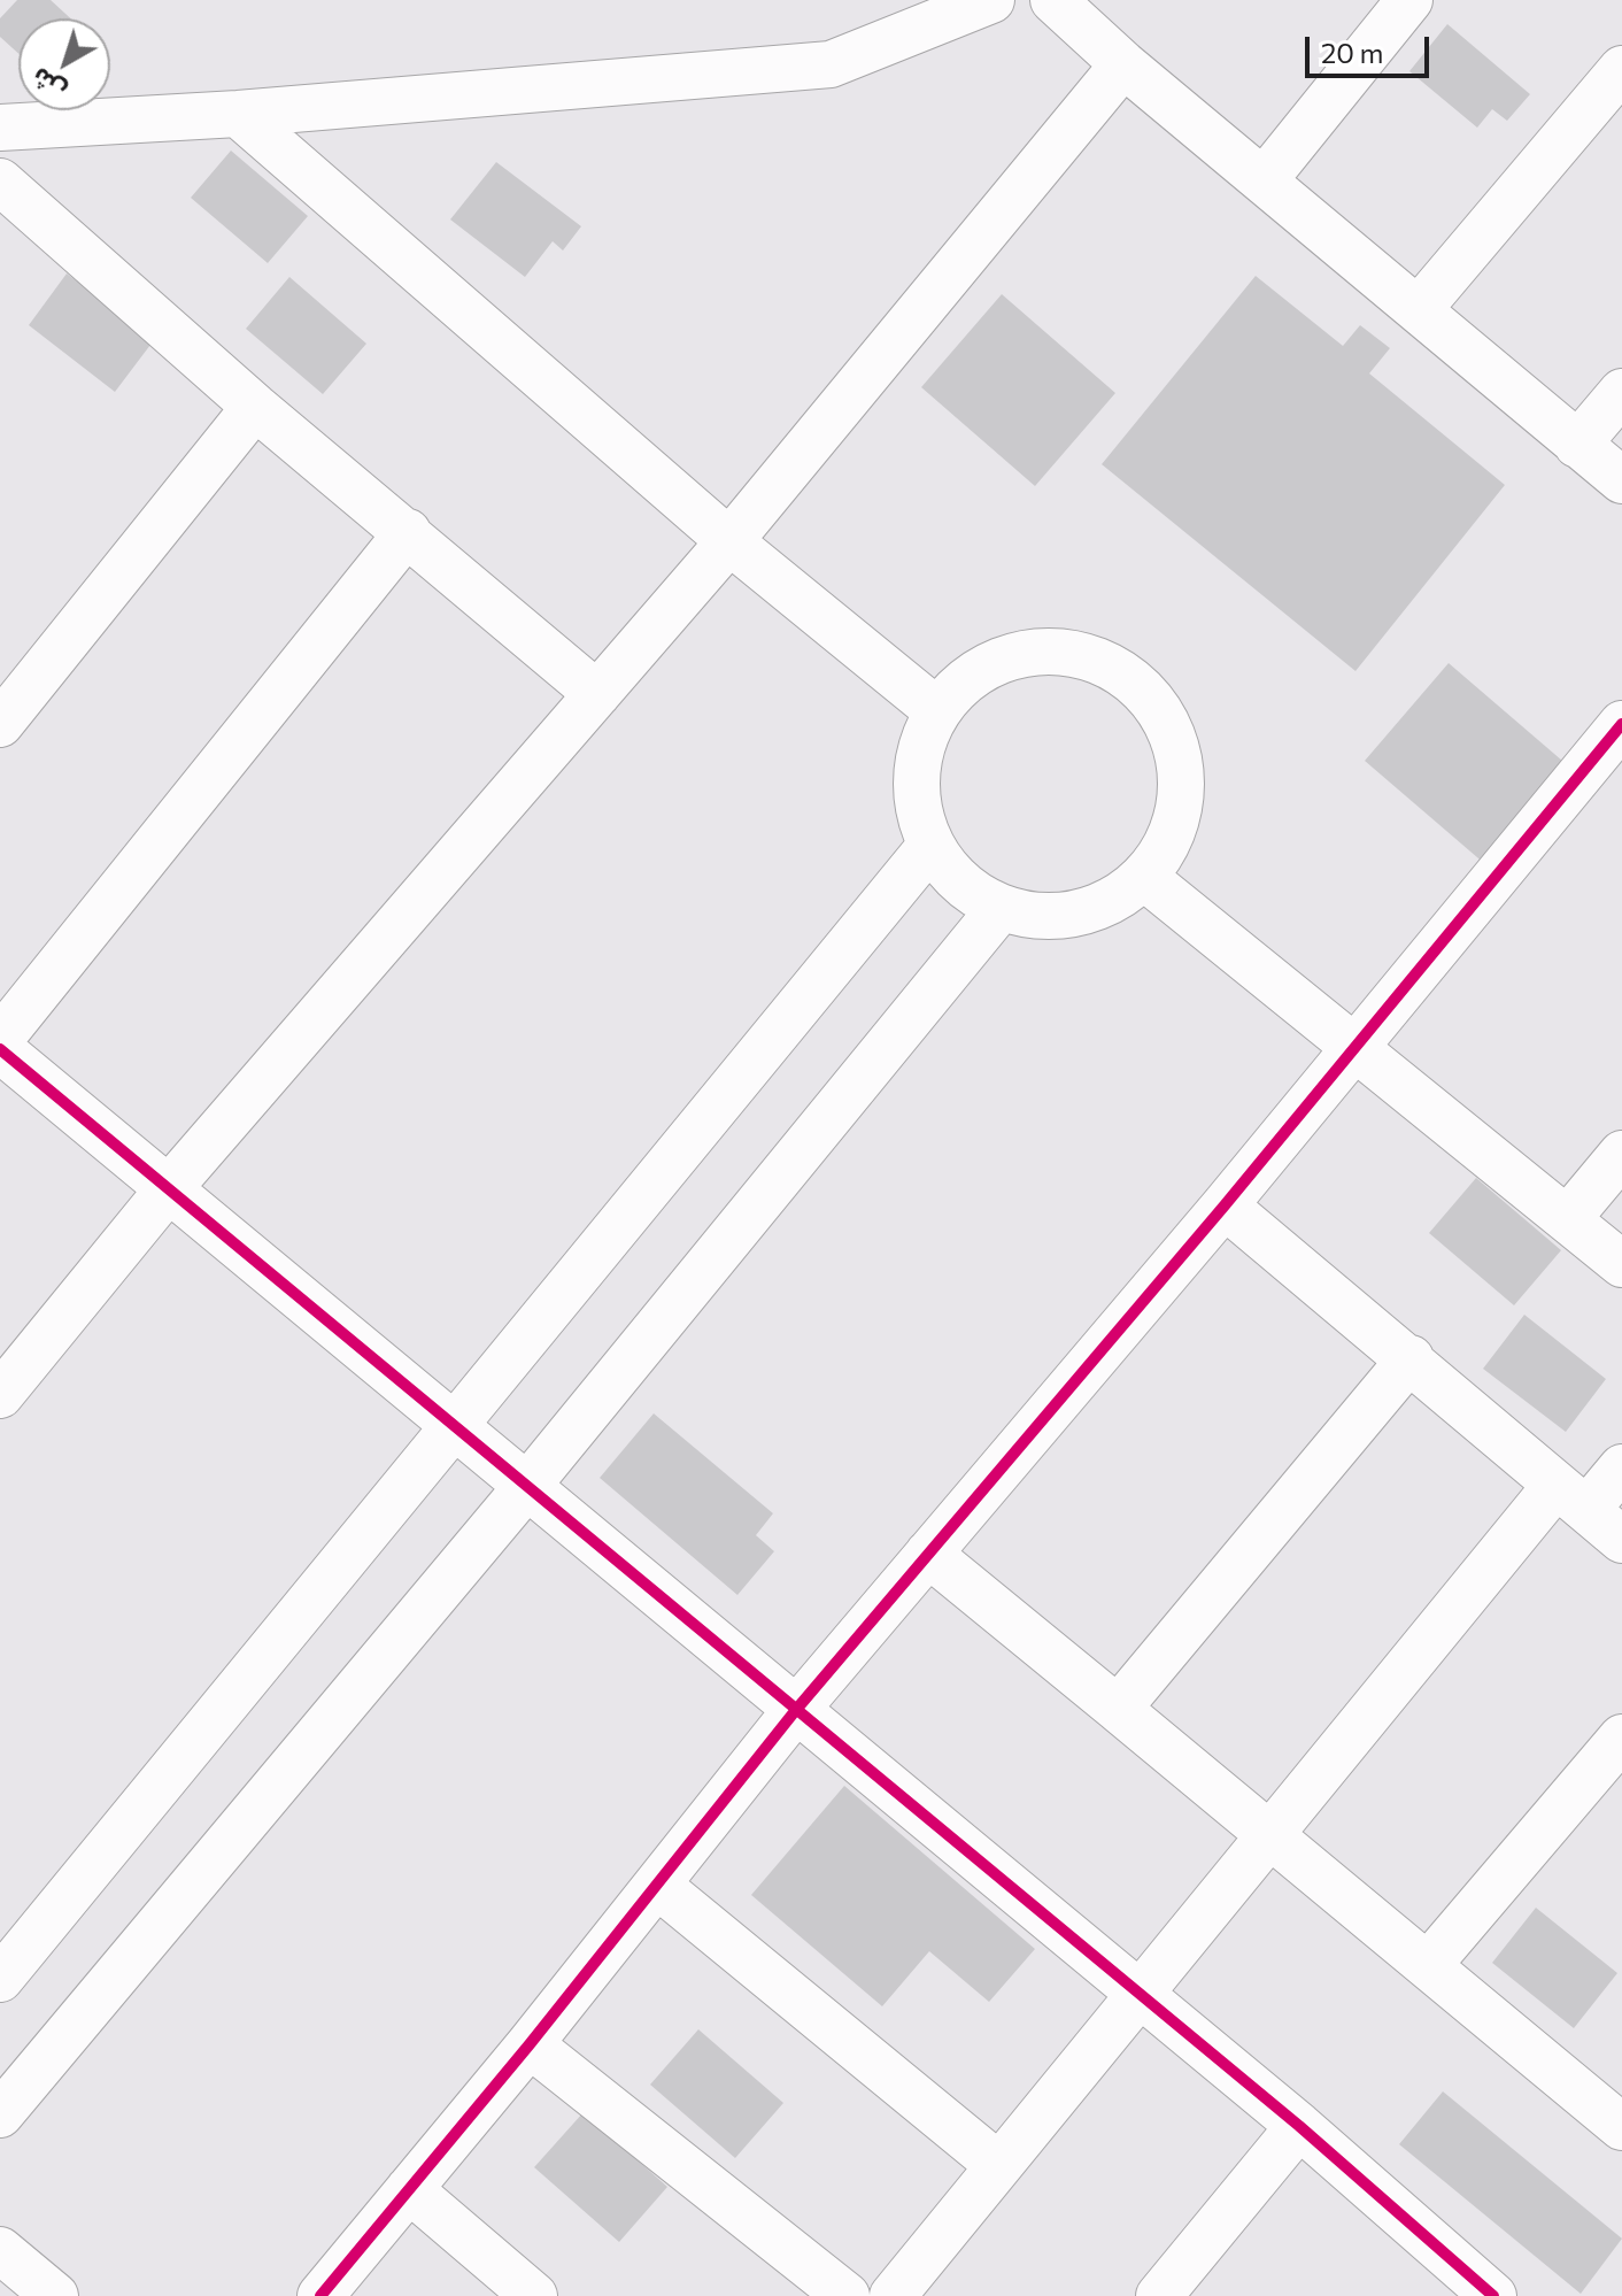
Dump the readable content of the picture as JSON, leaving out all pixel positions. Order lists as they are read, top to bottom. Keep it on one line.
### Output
{"scale_bar":"20 m","north":"bottom left"}
